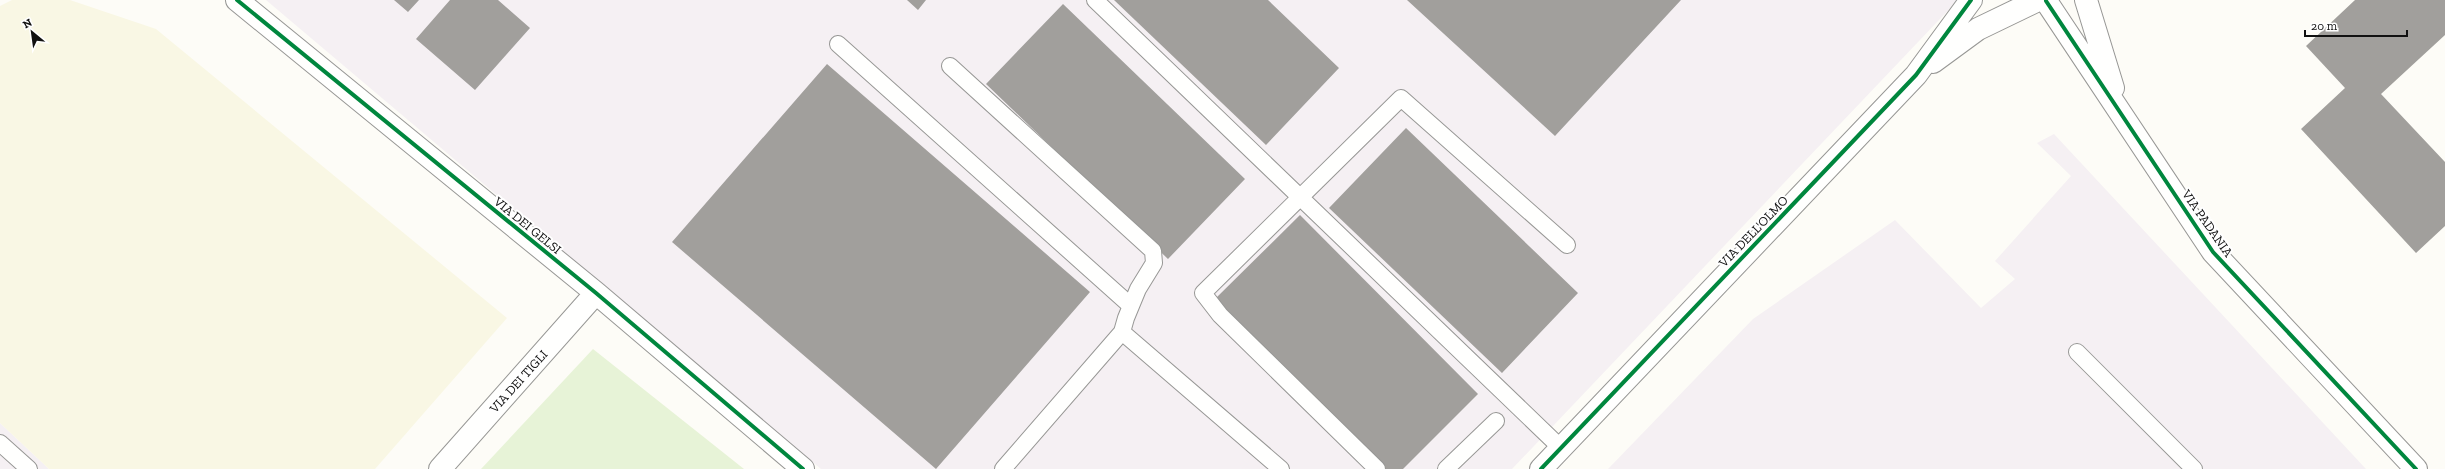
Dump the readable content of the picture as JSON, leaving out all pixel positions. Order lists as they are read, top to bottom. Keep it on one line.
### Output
{"streets":{"street":["VIA PADANIA","VIA DEI GELSI","VIA DELL'OLMO","VIA DEI TIGLI"]},"crossings":[["VIA PADANIA","VIA DELL'OLMO"],["VIA DEI GELSI","VIA DEI TIGLI"]],"scale_bar":"20 m","north":"top left"}
